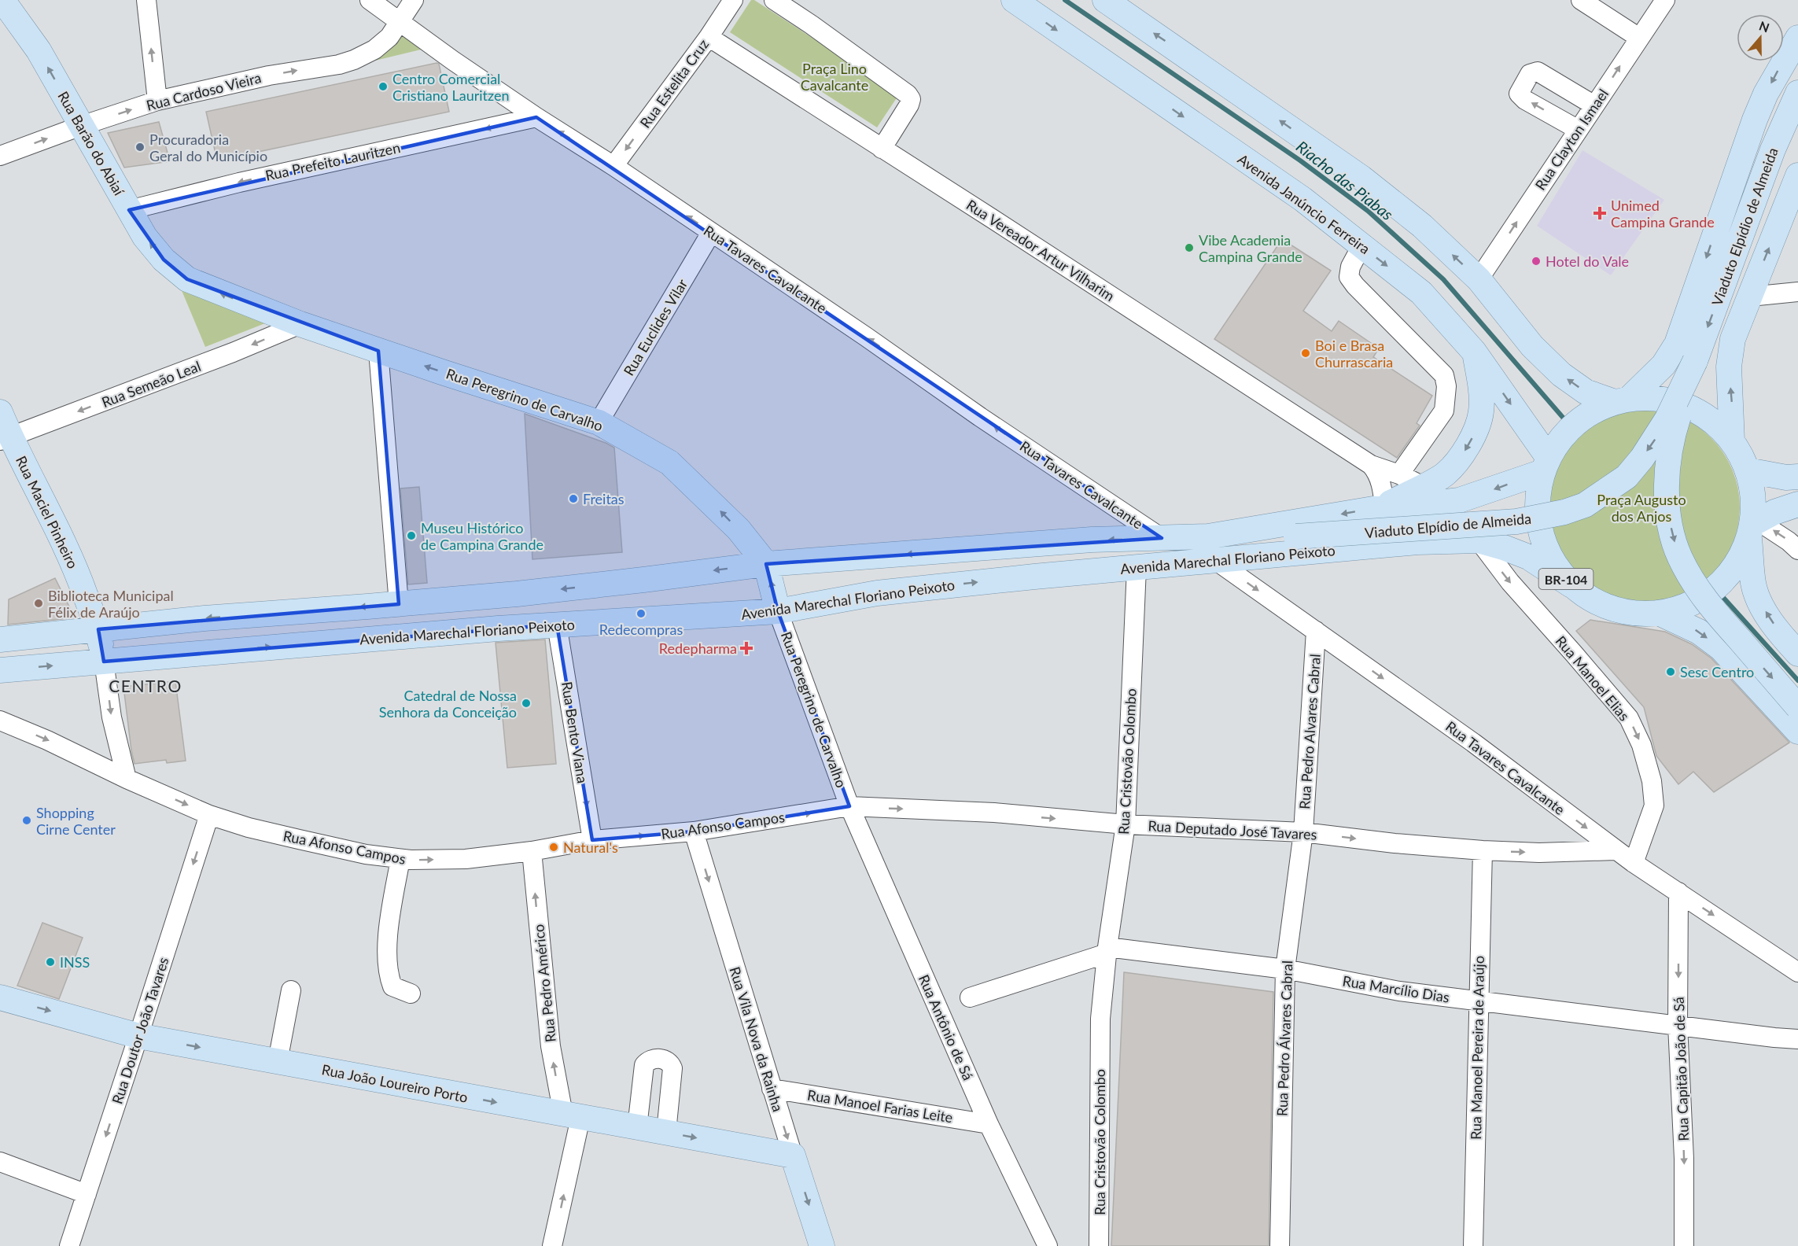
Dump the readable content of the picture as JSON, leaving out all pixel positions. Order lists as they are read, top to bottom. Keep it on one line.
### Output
{"streets":{"main road":["Rua Barão do Abiaí","Avenida Janúncio Ferreira","Viaduto Elpídio de Almeida","Rua Peregrino de Carvalho","Rua Maciel Pinheiro","Avenida Marechal Floriano Peixoto","BR-104","Rua Vila Nova da Rainha","Rua João Loureiro Porto"],"street":["Rua Estelita Cruz","Rua Cardoso Vieira","Rua Clayton Ismael","Rua Prefeito Lauritzen","Rua Vereador Artur Vilharim","Rua Tavares Cavalcante","Rua Euclides Vilar","Rua Semeão Leal","Rua Manoel Elias","Rua Pedro Alvares Cabral","Rua Bento Viana","Rua Cristovão Colombo","Rua Afonso Campos","Rua Deputado José Tavares","Rua Pedro Américo","Rua Marcílio Dias","Rua Antônio de Sá","Rua Doutor João Tavares","Rua Pedro Álvares Cabral","Rua Manoel Pereira de Araújo","Rua Capitão João de Sá","Rua Manoel Farias Leite"]},"crossings":[["Rua Estelita Cruz","Rua Vereador Artur Vilharim"],["Rua Estelita Cruz","Rua Tavares Cavalcante"],["Rua Cardoso Vieira","Rua Barão do Abiaí"],["Rua Cardoso Vieira","Rua Tavares Cavalcante"],["Rua Barão do Abiaí","Rua Prefeito Lauritzen"],["Rua Barão do Abiaí","Rua Peregrino de Carvalho"],["Rua Prefeito Lauritzen","Rua Tavares Cavalcante"],["Avenida Janúncio Ferreira","Avenida Marechal Floriano Peixoto"],["Avenida Janúncio Ferreira","BR-104"],["Viaduto Elpídio de Almeida","Avenida Marechal Floriano Peixoto"],["Rua Vereador Artur Vilharim","Avenida Marechal Floriano Peixoto"],["Rua Tavares Cavalcante","Rua Euclides Vilar"],["Rua Tavares Cavalcante","Avenida Marechal Floriano Peixoto"],["Rua Tavares Cavalcante","Rua Manoel Elias"],["Rua Tavares Cavalcante","Rua Pedro Alvares Cabral"],["Rua Tavares Cavalcante","Rua Deputado José Tavares"],["Rua Tavares Cavalcante","Rua Capitão João de Sá"],["Rua Euclides Vilar","Rua Peregrino de Carvalho"],["Rua Semeão Leal","Rua Peregrino de Carvalho"],["Rua Semeão Leal","Rua Maciel Pinheiro"],["Rua Peregrino de Carvalho","Avenida Marechal Floriano Peixoto"],["Rua Peregrino de Carvalho","Rua Afonso Campos"],["Rua Peregrino de Carvalho","Rua Deputado José Tavares"],["Rua Peregrino de Carvalho","Rua Antônio de Sá"],["Rua Maciel Pinheiro","Avenida Marechal Floriano Peixoto"],["Rua Maciel Pinheiro","Rua Afonso Campos"],["Avenida Marechal Floriano Peixoto","BR-104"],["Avenida Marechal Floriano Peixoto","Rua Manoel Elias"],["Avenida Marechal Floriano Peixoto","Rua Bento Viana"],["Avenida Marechal Floriano Peixoto","Rua Cristovão Colombo"],["Rua Pedro Alvares Cabral","Rua Deputado José Tavares"],["Rua Pedro Alvares Cabral","Rua Pedro Álvares Cabral"],["Rua Bento Viana","Rua Afonso Campos"],["Rua Cristovão Colombo","Rua Deputado José Tavares"],["Rua Cristovão Colombo","Rua Marcílio Dias"],["Rua Afonso Campos","Rua Deputado José Tavares"],["Rua Afonso Campos","Rua Pedro Américo"],["Rua Afonso Campos","Rua Antônio de Sá"],["Rua Afonso Campos","Rua Doutor João Tavares"],["Rua Afonso Campos","Rua Vila Nova da Rainha"],["Rua Deputado José Tavares","Rua Antônio de Sá"],["Rua Deputado José Tavares","Rua Pedro Álvares Cabral"],["Rua Deputado José Tavares","Rua Manoel Pereira de Araújo"],["Rua Pedro Américo","Rua João Loureiro Porto"],["Rua Marcílio Dias","Rua Pedro Álvares Cabral"],["Rua Marcílio Dias","Rua Manoel Pereira de Araújo"],["Rua Marcílio Dias","Rua Capitão João de Sá"],["Rua Antônio de Sá","Rua Manoel Farias Leite"],["Rua Doutor João Tavares","Rua João Loureiro Porto"],["Rua Vila Nova da Rainha","Rua João Loureiro Porto"],["Rua Vila Nova da Rainha","Rua Manoel Farias Leite"]],"one_way":["Rua Estelita Cruz","Rua Cardoso Vieira","Rua Clayton Ismael","Rua Barão do Abiaí","Rua Prefeito Lauritzen","Rua Semeão Leal","Rua Peregrino de Carvalho","Rua Manoel Elias","Rua Bento Viana","Rua Afonso Campos","Rua Deputado José Tavares","Rua Doutor João Tavares","Rua Vila Nova da Rainha","Rua Capitão João de Sá","Rua João Loureiro Porto"],"districts":["CENTRO"],"water":["Riacho das Piabas"],"parks":["Praça Lino Cavalcante","Praça Augusto dos Anjos"],"places":{"other":["Centro Comercial Cristiano Lauritzen","Procuradoria Geral do Município","Vibe Academia Campina Grande","Hotel do Vale","Boi e Brasa Churrascaria","Freitas","Museu Histórico de Campina Grande","Biblioteca Municipal Félix de Araújo","Redecompras","Sesc Centro","Catedral de Nossa Senhora da Conceição","Shopping Cirne Center","Natural's","INSS"],"health":["Unimed Campina Grande","Redepharma"]},"north":"top"}
